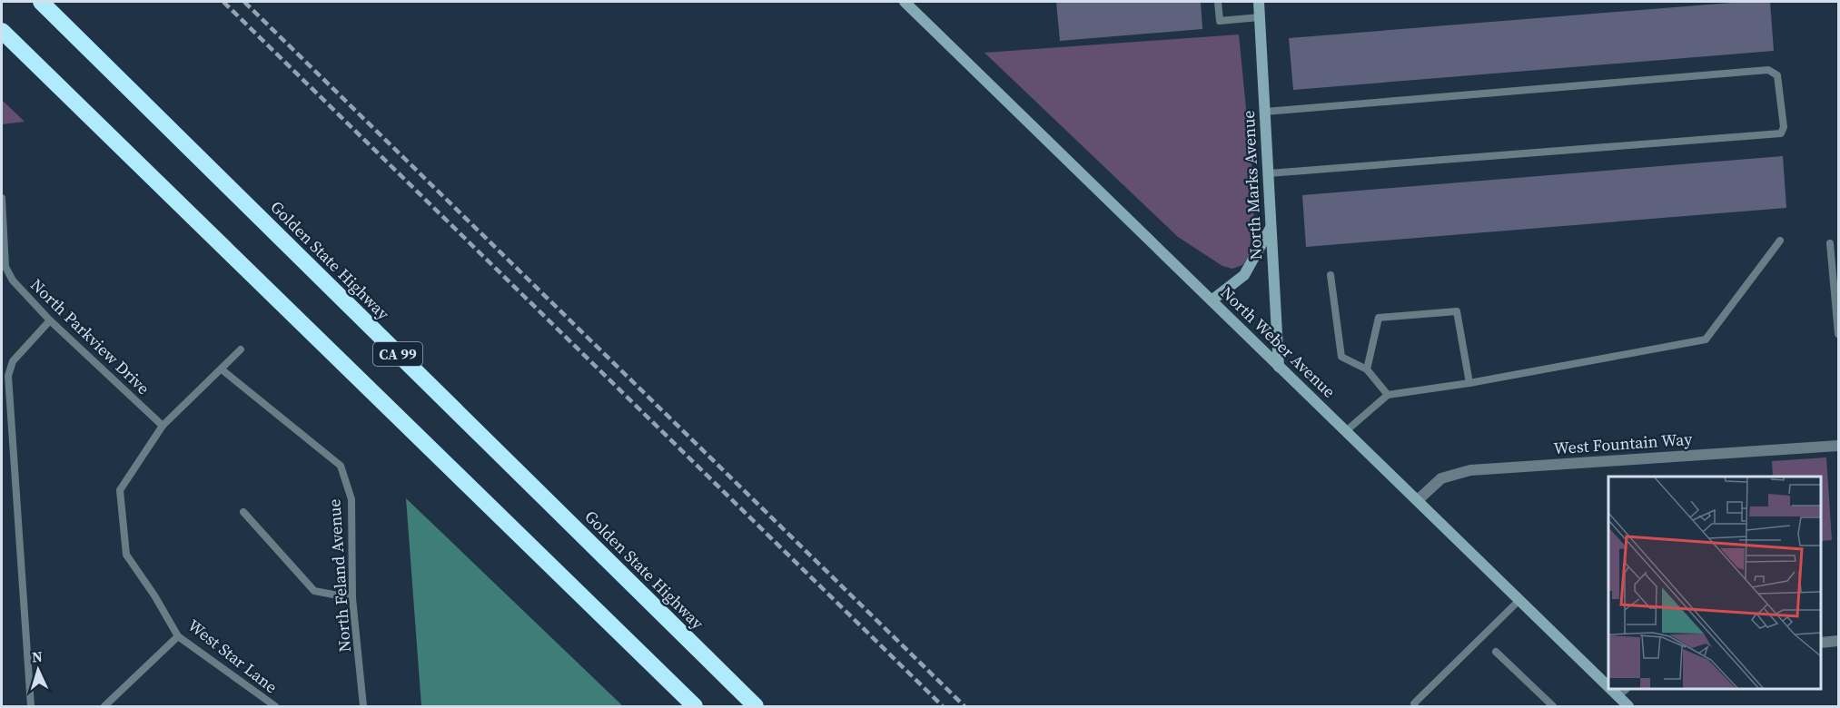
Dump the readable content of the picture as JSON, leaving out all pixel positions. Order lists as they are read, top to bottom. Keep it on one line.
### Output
{"streets":{"highway":["Golden State Highway","CA 99"],"main road":["North Marks Avenue","North Weber Avenue"],"street":["West Fountain Way"],"lane":["North Parkview Drive","North Feland Avenue","West Star Lane"]},"crossings":[["North Marks Avenue","North Weber Avenue"],["North Parkview Drive","West Star Lane"],["North Weber Avenue","West Fountain Way"],["North Feland Avenue","West Star Lane"]],"north":"top"}
